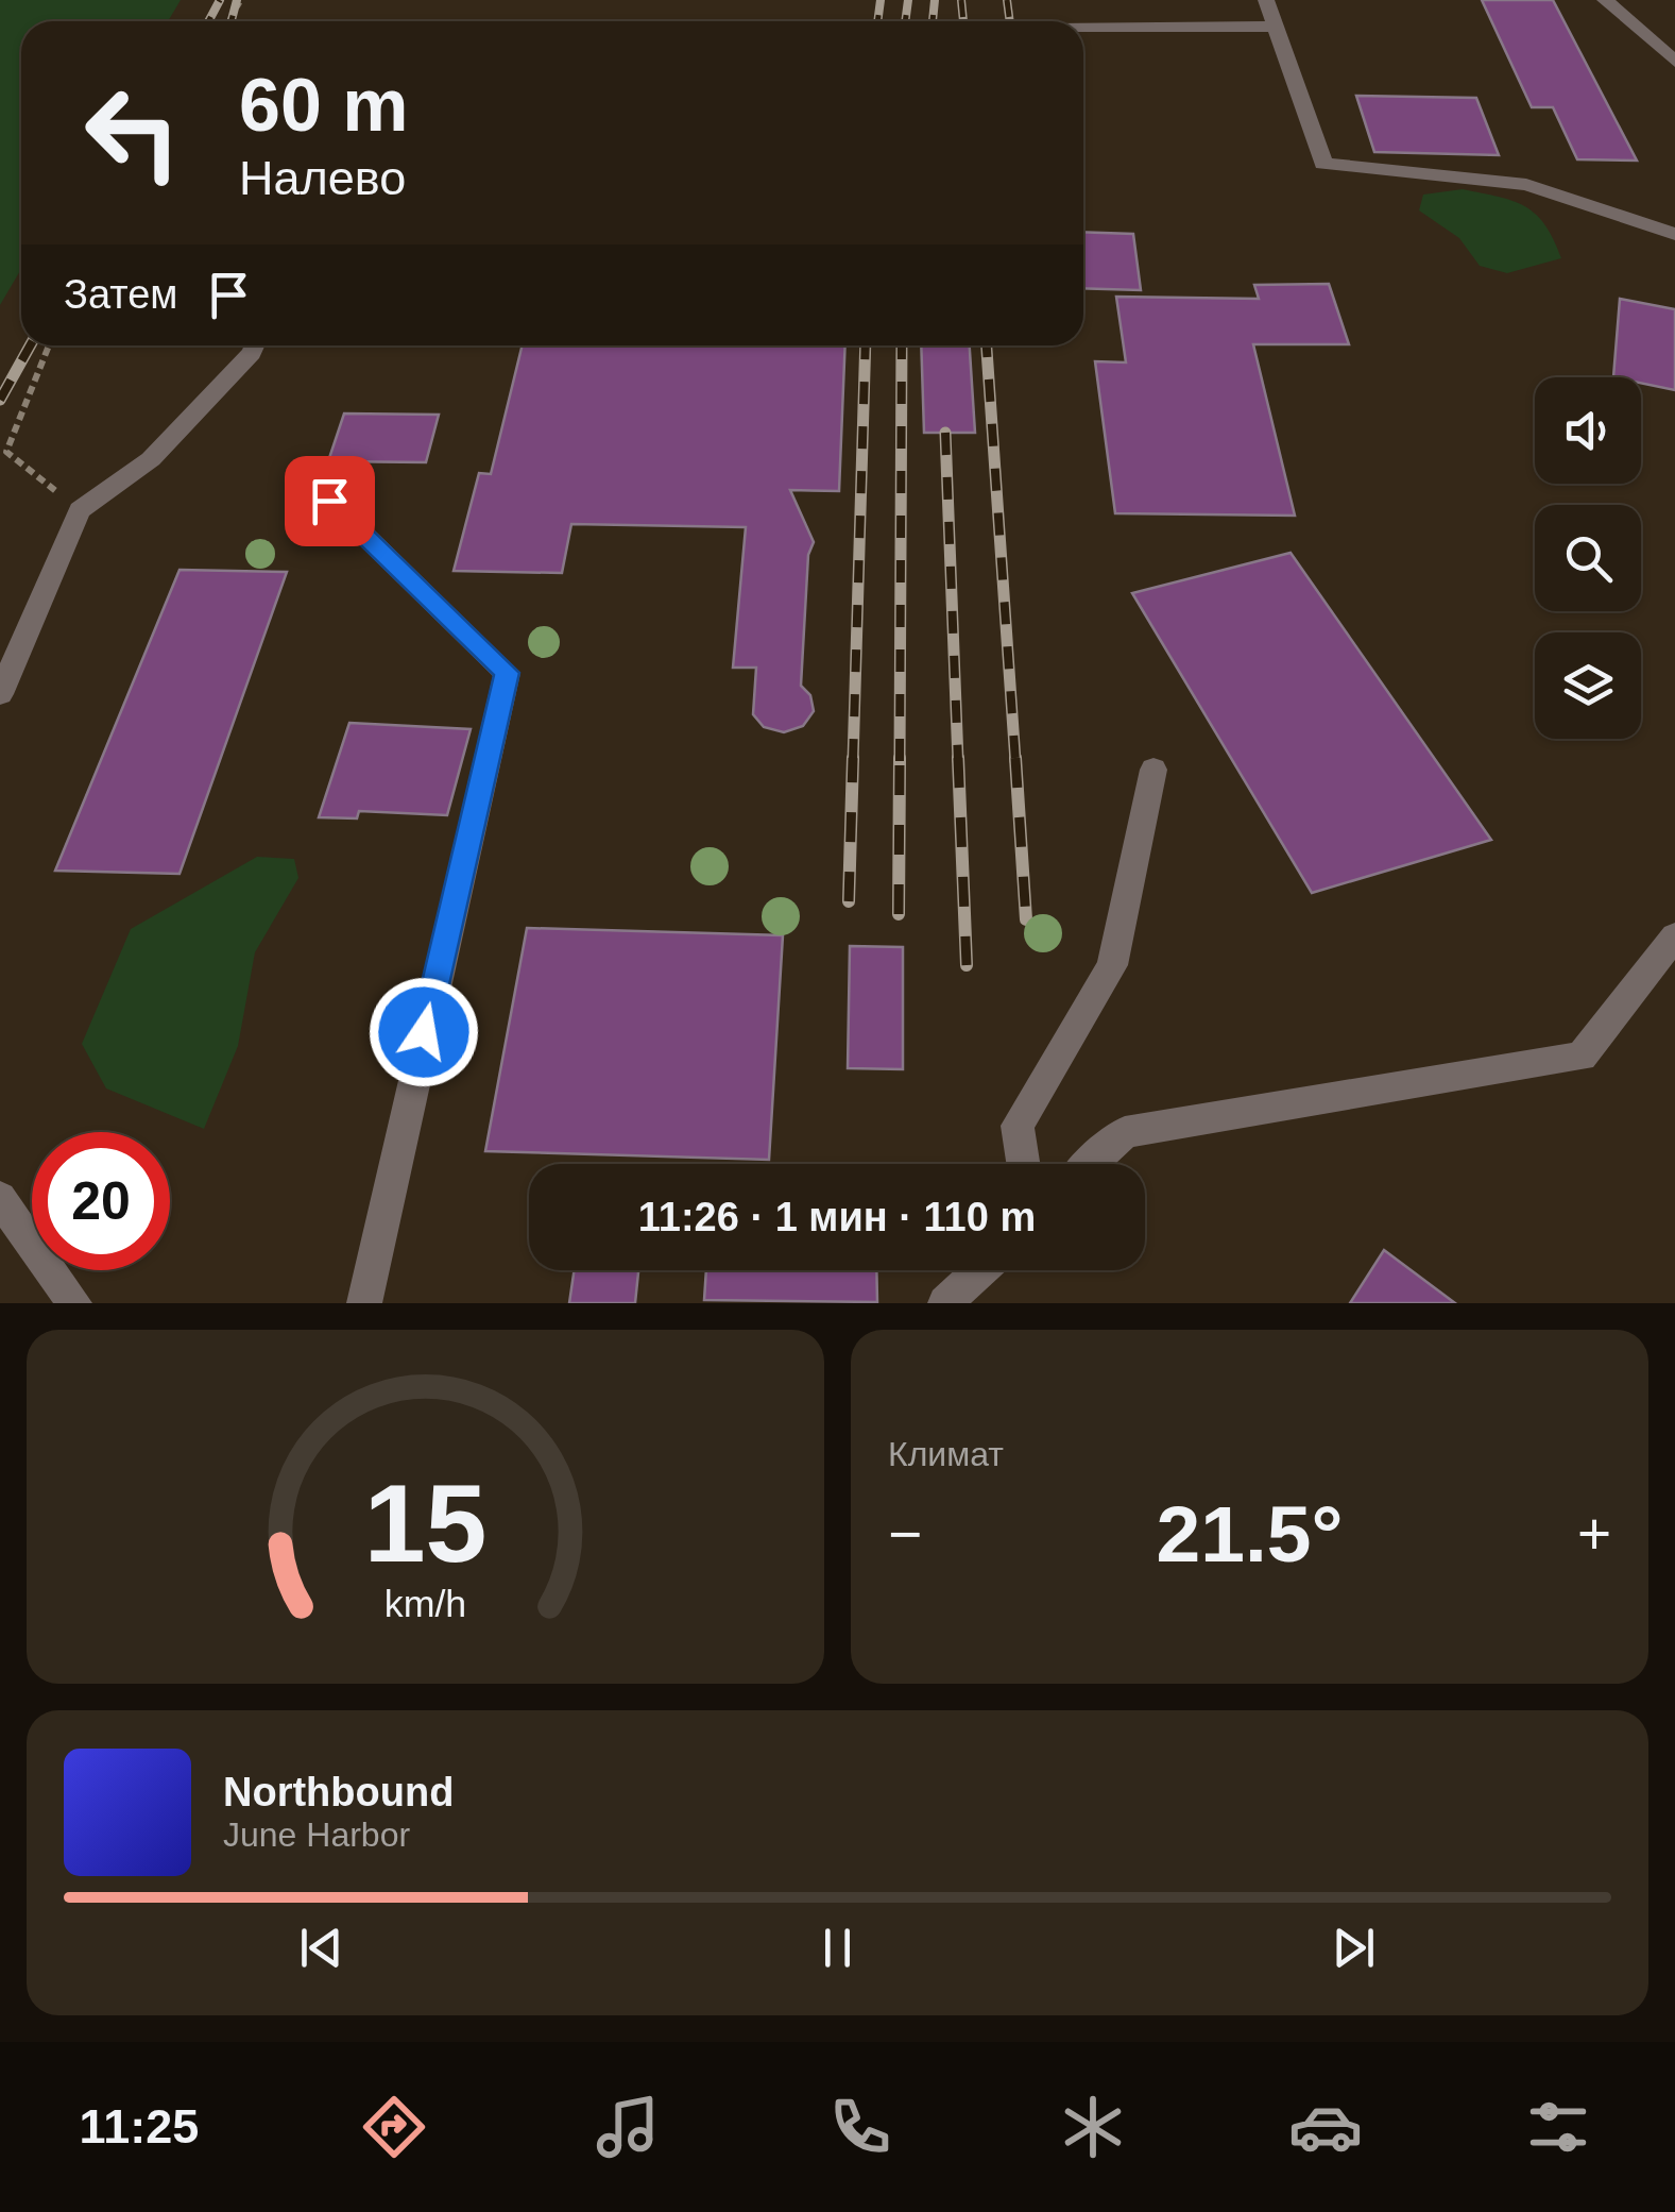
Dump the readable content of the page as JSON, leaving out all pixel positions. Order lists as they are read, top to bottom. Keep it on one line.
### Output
{"page":{"turn":["60 m","Налево"],"then":"Затем","limit":"20","trip":"11:26 · 1 мин · 110 m","tile":"Климат","heat":["−","21.5°","+"],"song":["Northbound","June Harbor"],"tabs":"11:25","gauge":["15","km/h"]}}
